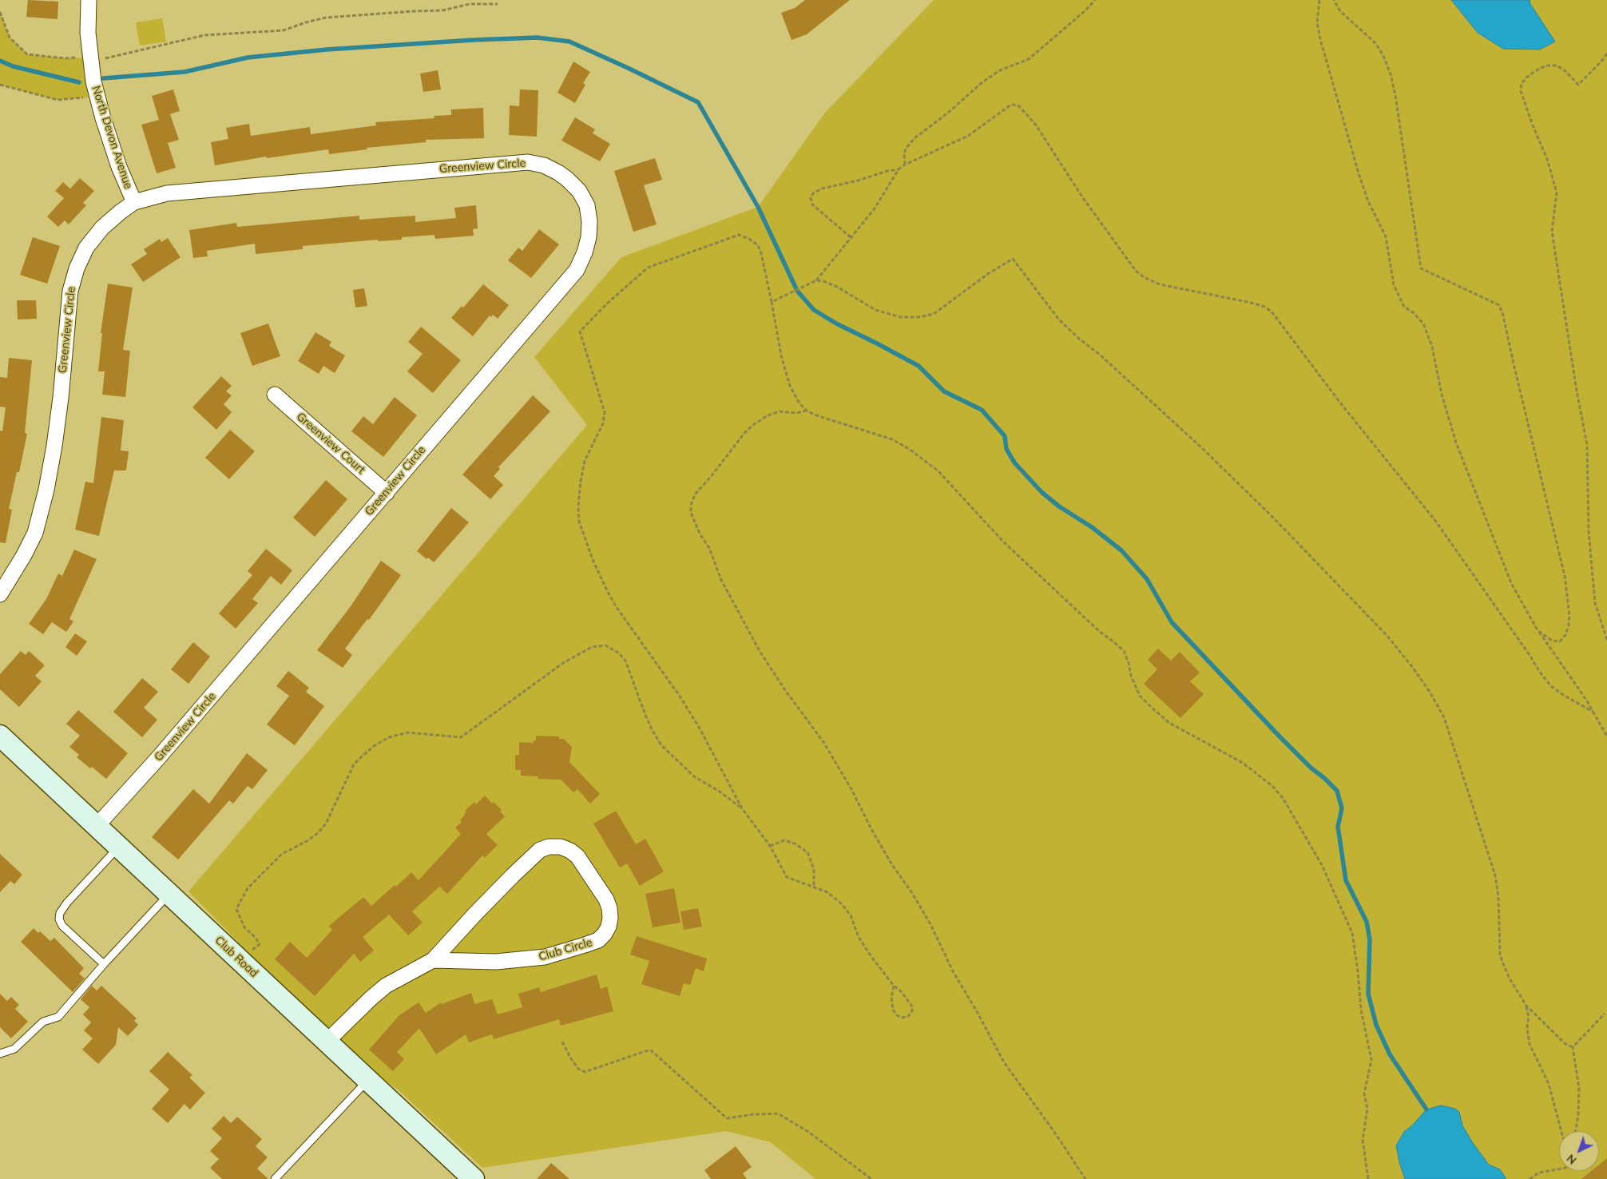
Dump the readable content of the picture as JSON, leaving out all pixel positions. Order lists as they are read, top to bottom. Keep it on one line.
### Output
{"streets":{"street":["North Devon Avenue","Greenview Circle","Greenview Court","Club Circle","Club Road"]},"crossings":[["North Devon Avenue","Greenview Circle"],["Greenview Circle","Greenview Court"],["Greenview Circle","Club Road"],["Club Circle","Club Road"]],"north":"bottom left"}
